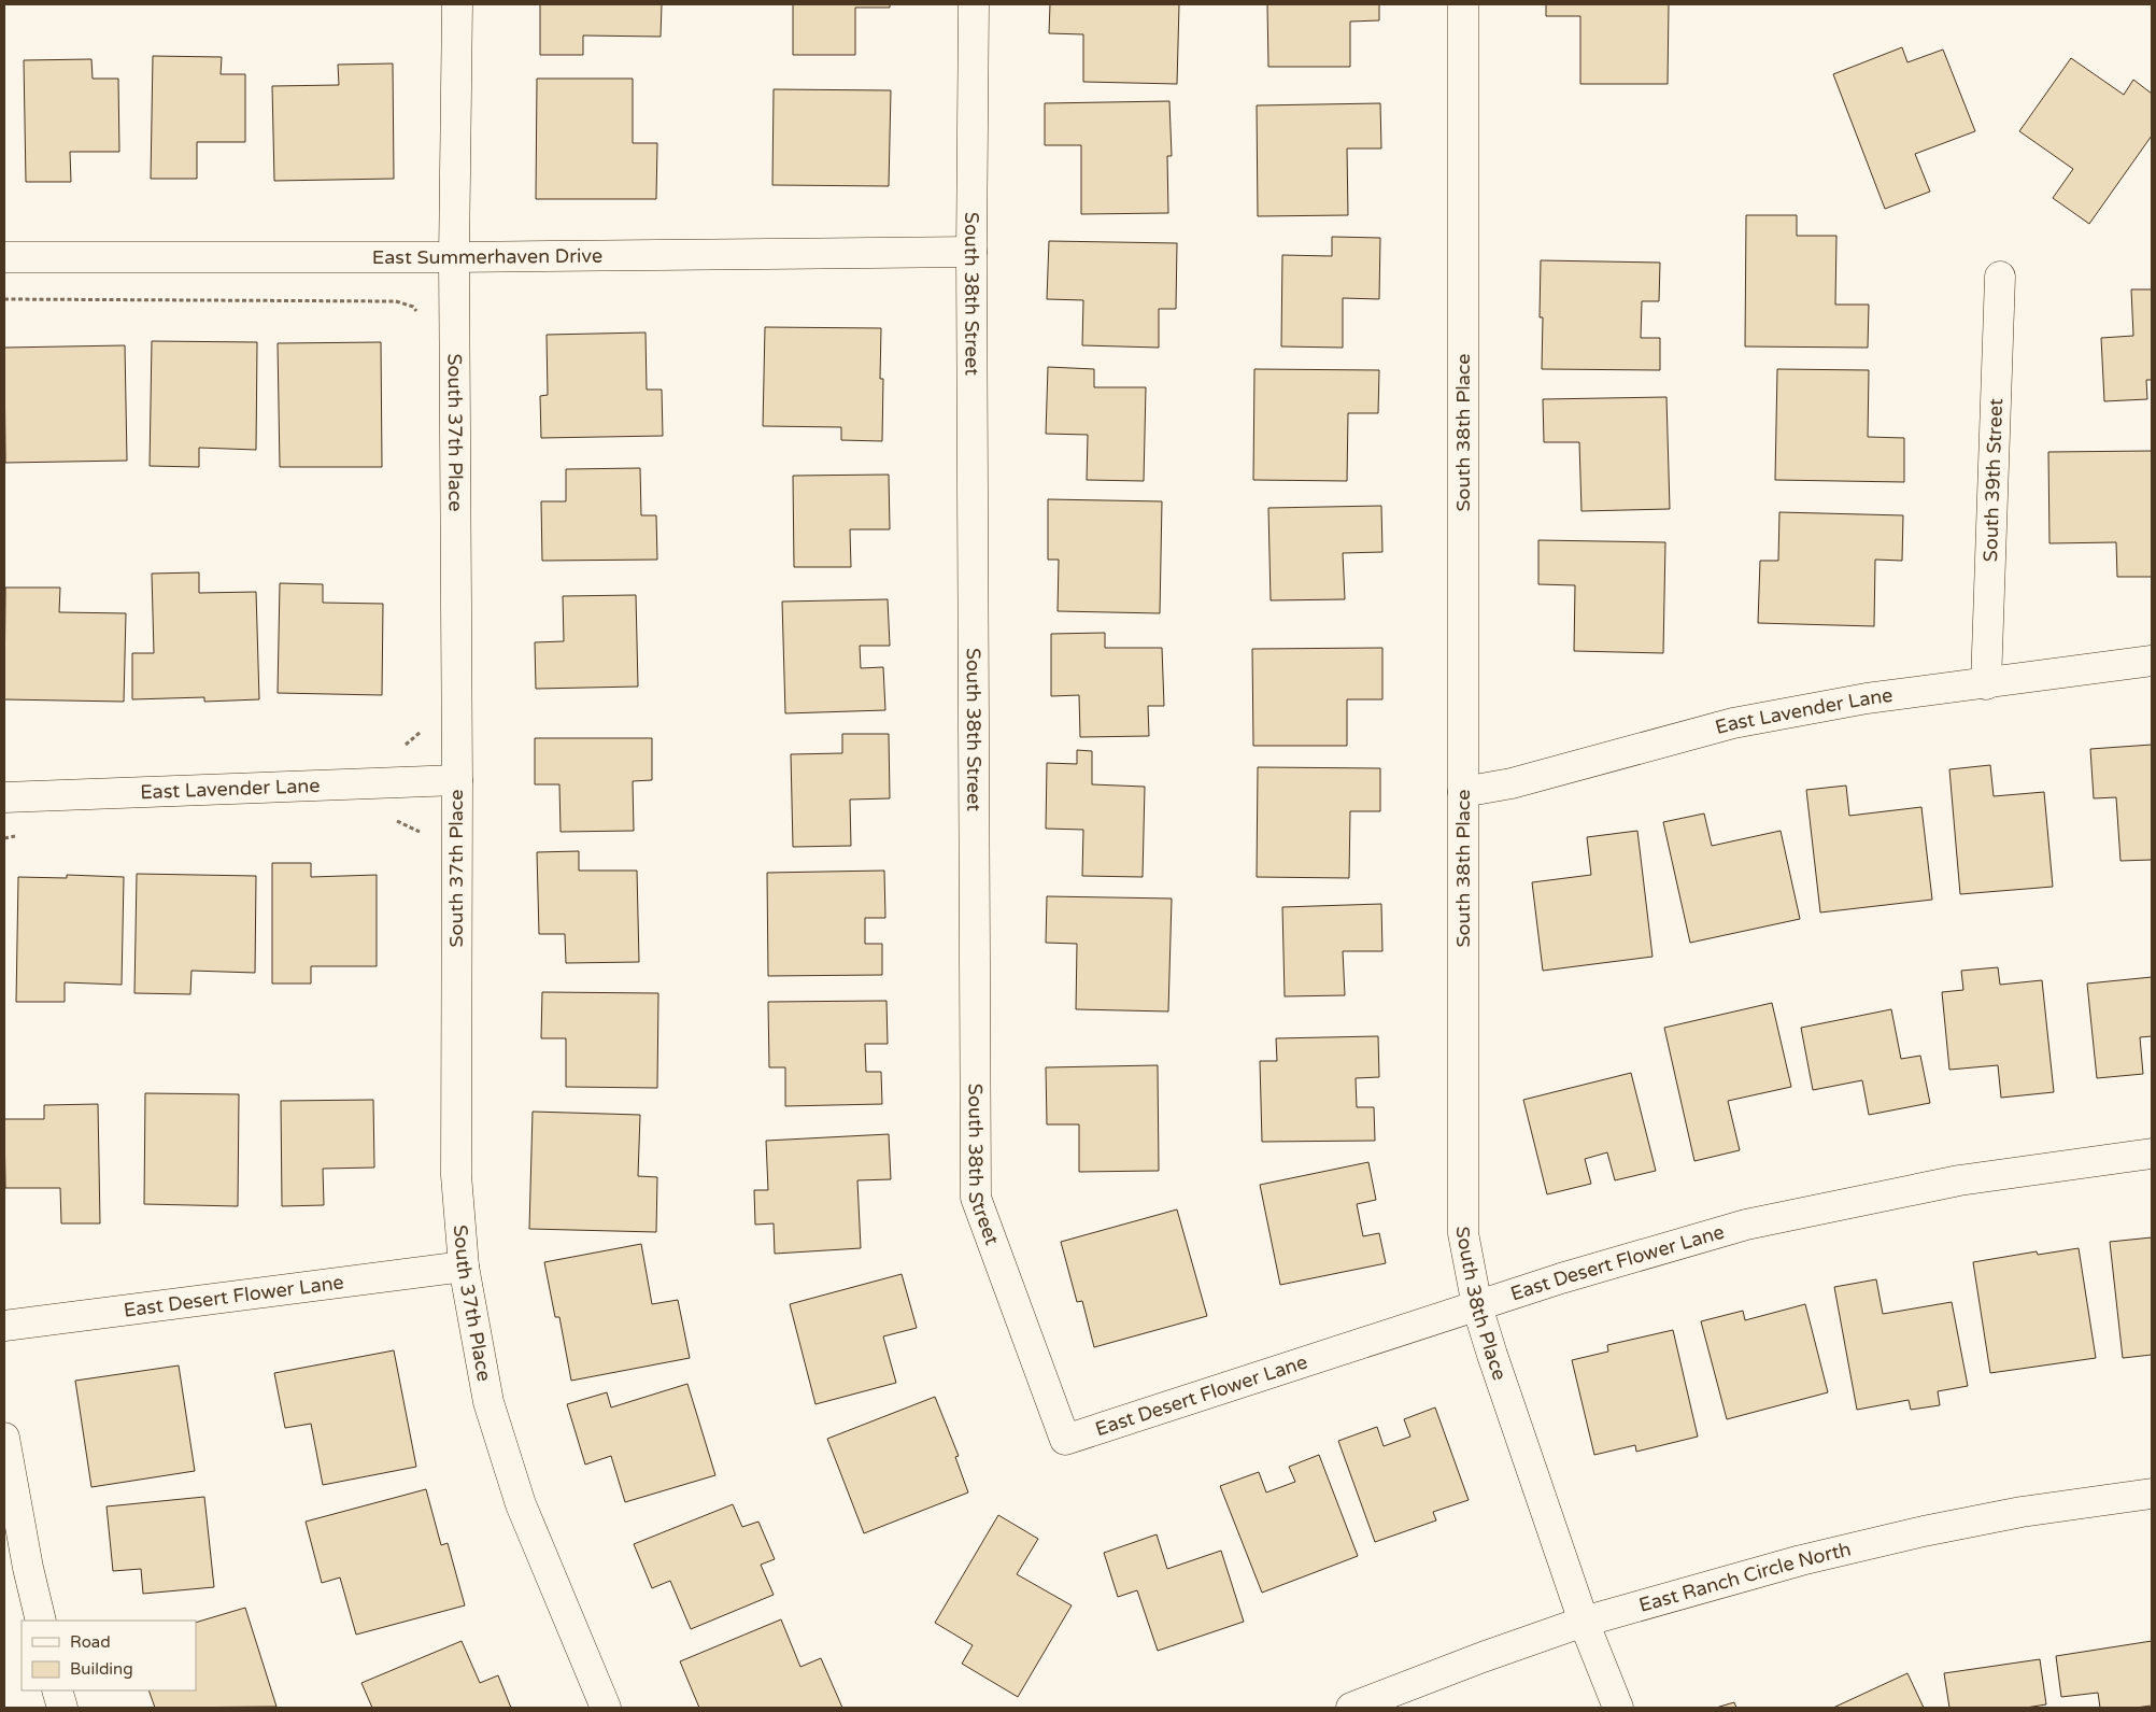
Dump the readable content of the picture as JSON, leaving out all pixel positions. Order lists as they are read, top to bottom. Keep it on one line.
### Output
{"streets":{"street":["East Summerhaven Drive","South 38th Street","South 37th Place","South 38th Place","South 39th Street","East Lavender Lane","East Desert Flower Lane","East Ranch Circle North"]},"crossings":[["East Summerhaven Drive","South 38th Street"],["East Summerhaven Drive","South 37th Place"],["South 38th Street","East Desert Flower Lane"],["South 37th Place","East Lavender Lane"],["South 37th Place","East Desert Flower Lane"],["South 38th Place","East Lavender Lane"],["South 38th Place","East Desert Flower Lane"],["South 38th Place","East Ranch Circle North"],["South 39th Street","East Lavender Lane"]],"legend":["Road","Building"]}
